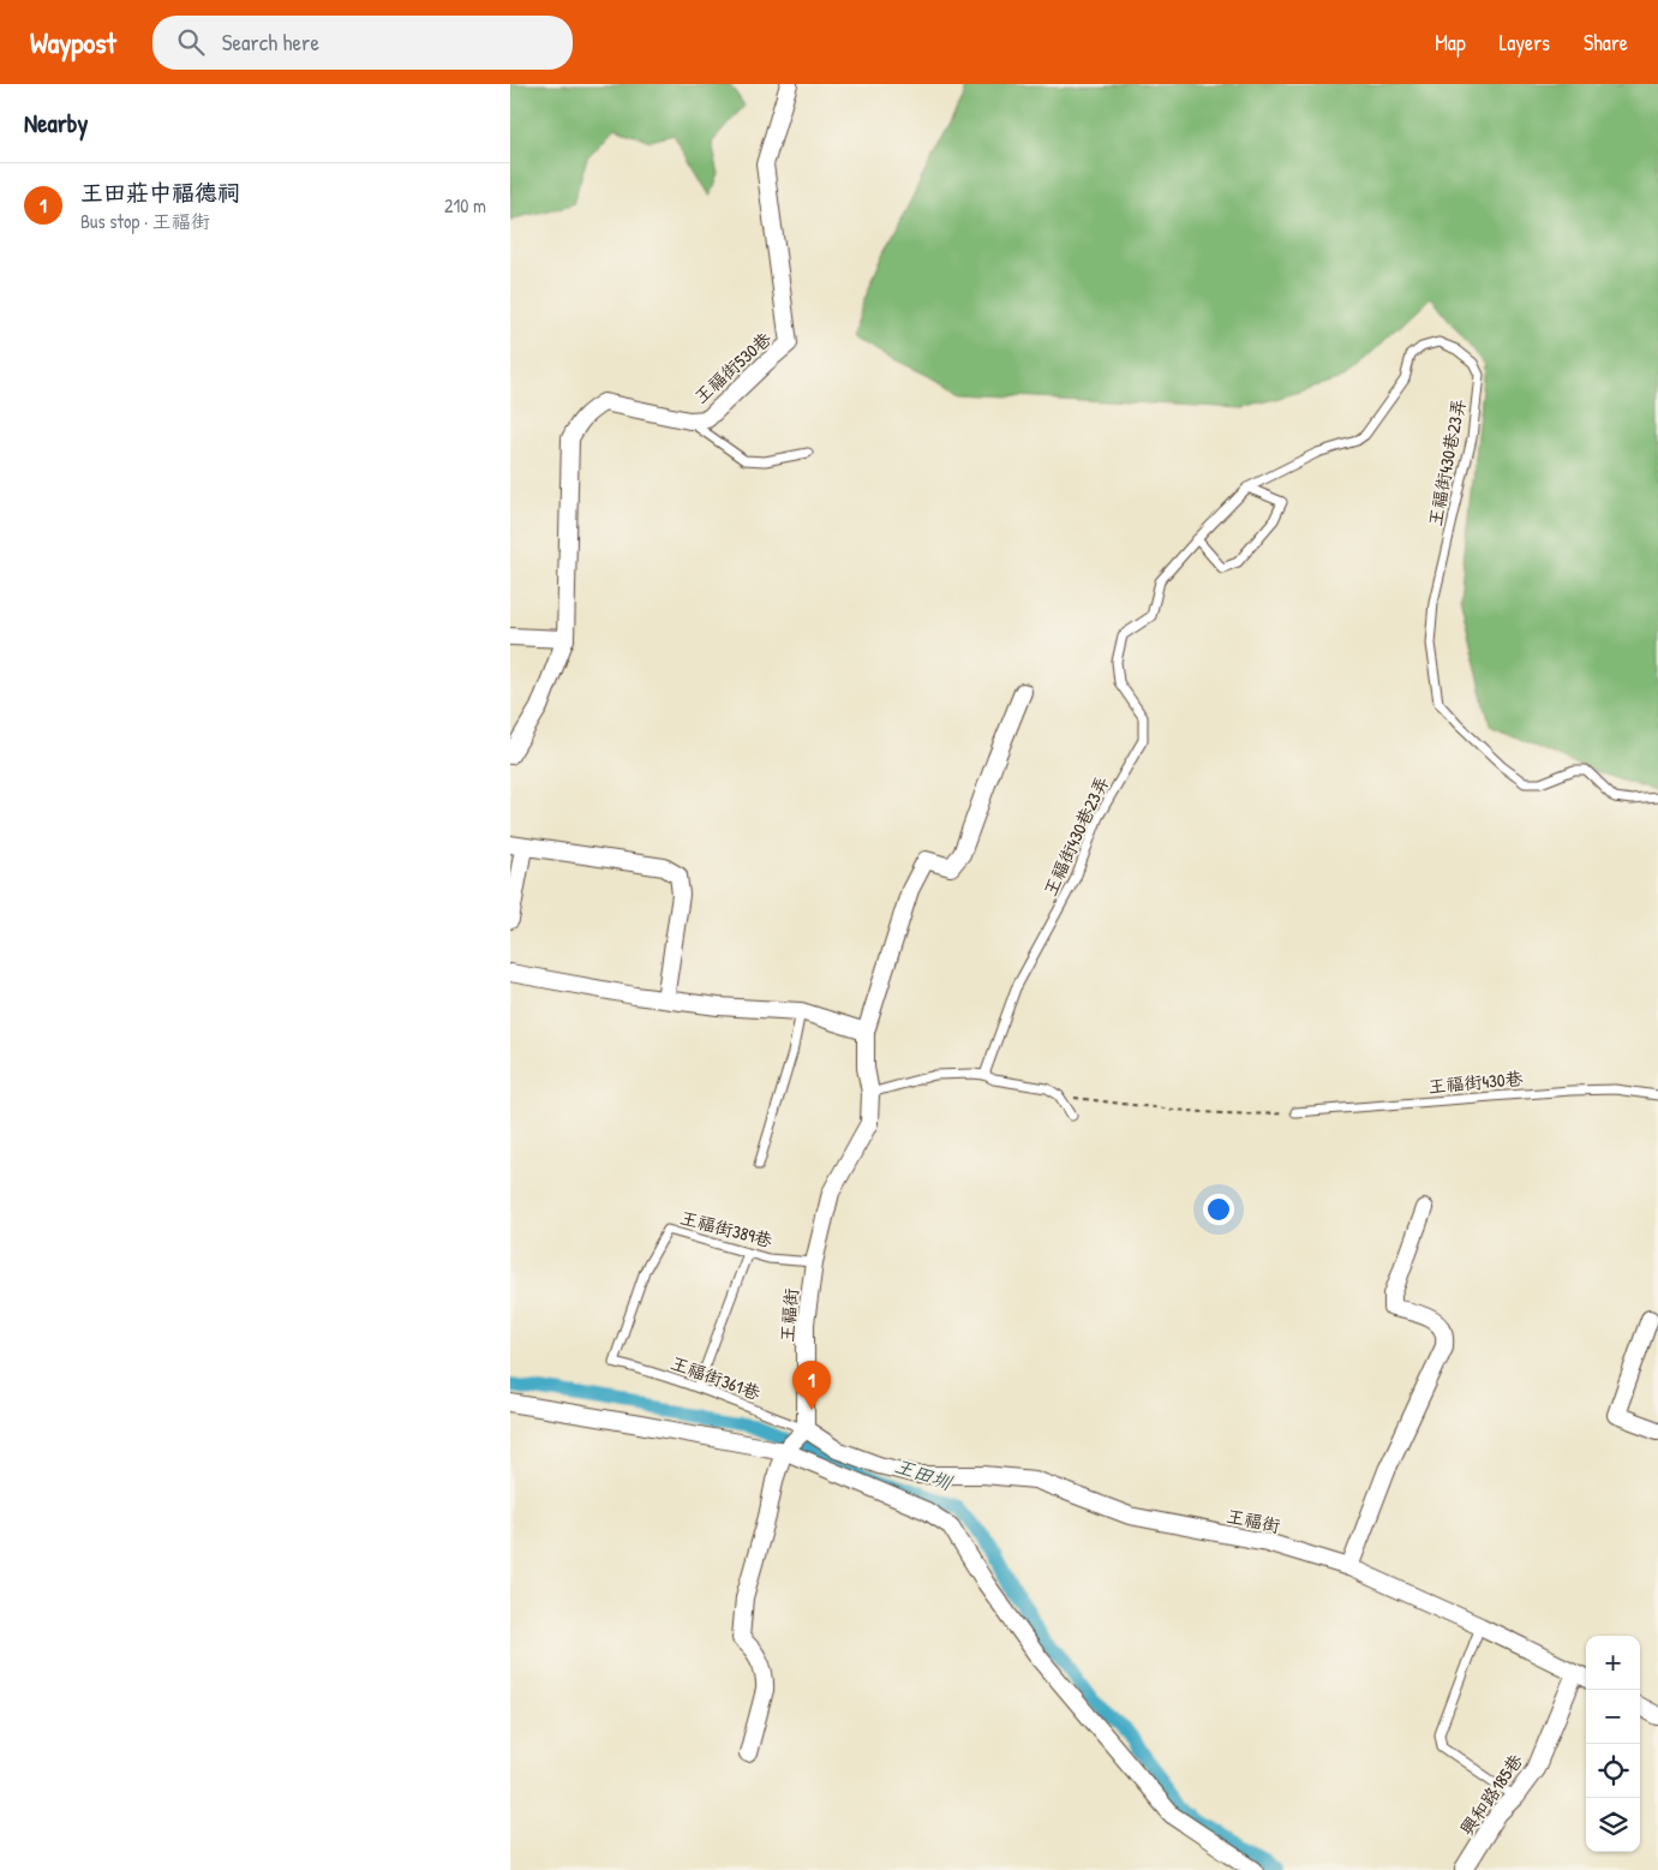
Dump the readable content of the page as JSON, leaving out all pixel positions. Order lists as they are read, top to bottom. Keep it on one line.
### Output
{"streets":{"street":["王福街530巷","王福街","興和路185巷"],"lane":["王福街430巷23弄","王福街430巷","王福街389巷","王福街361巷"]},"crossings":[["王福街389巷","王福街"],["王福街389巷","王福街361巷"],["王福街","王福街361巷"],["王福街","興和路185巷"]],"water":["王田圳"],"page":{"header":"Waypost","search":"Search here","nav":["Map","Layers","Share"],"heading":"Nearby","list":[{"mark":"1","name":"王田莊中福德祠","note":"Bus stop · 王福街","value":"210 m"}],"pins":"1","map_buttons":["+","−"]}}
